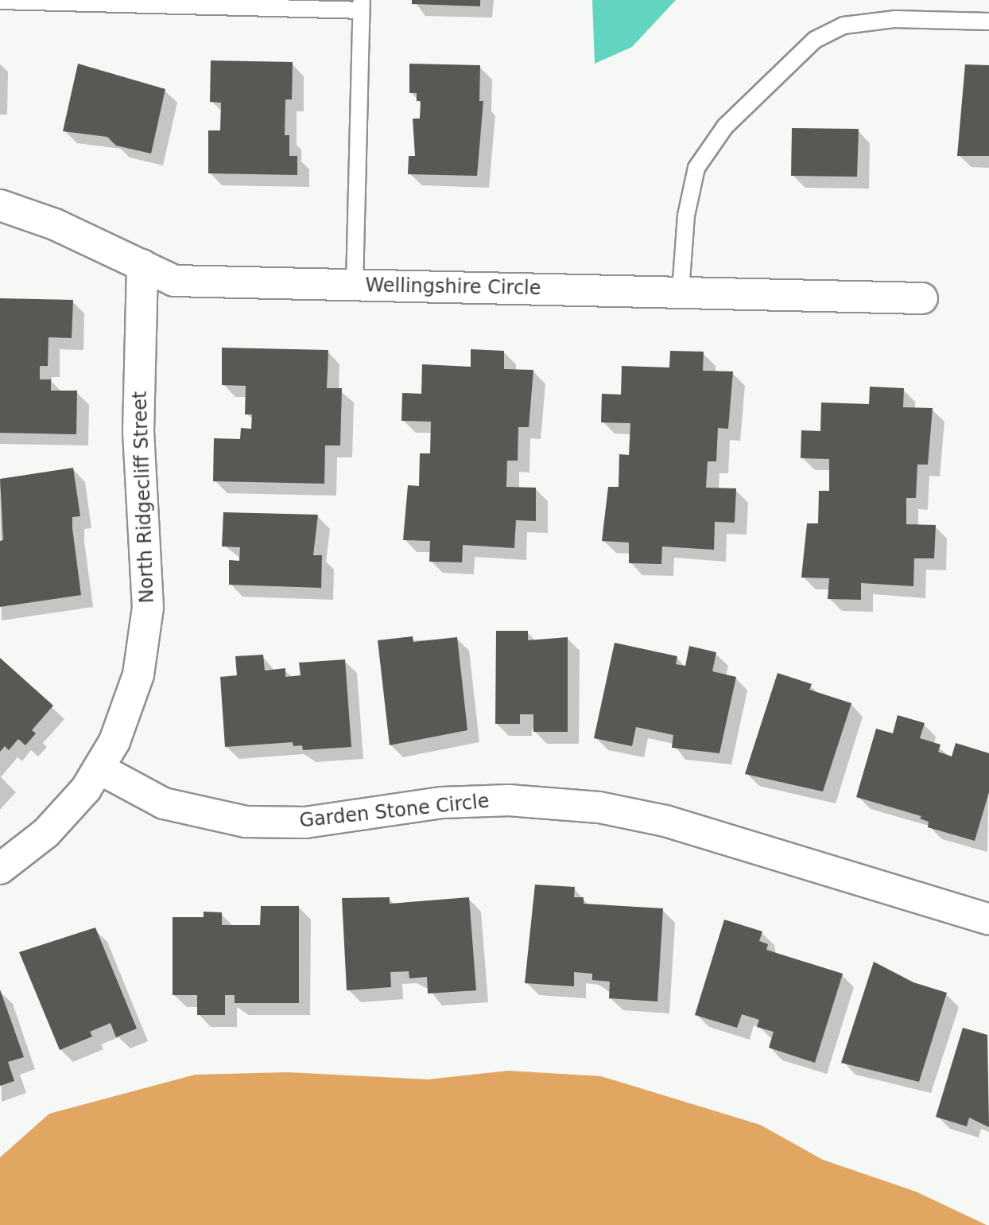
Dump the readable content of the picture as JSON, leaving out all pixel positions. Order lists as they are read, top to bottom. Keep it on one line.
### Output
{"streets":{"street":["Wellingshire Circle","North Ridgecliff Street","Garden Stone Circle"]},"crossings":[["Wellingshire Circle","North Ridgecliff Street"],["North Ridgecliff Street","Garden Stone Circle"]]}
